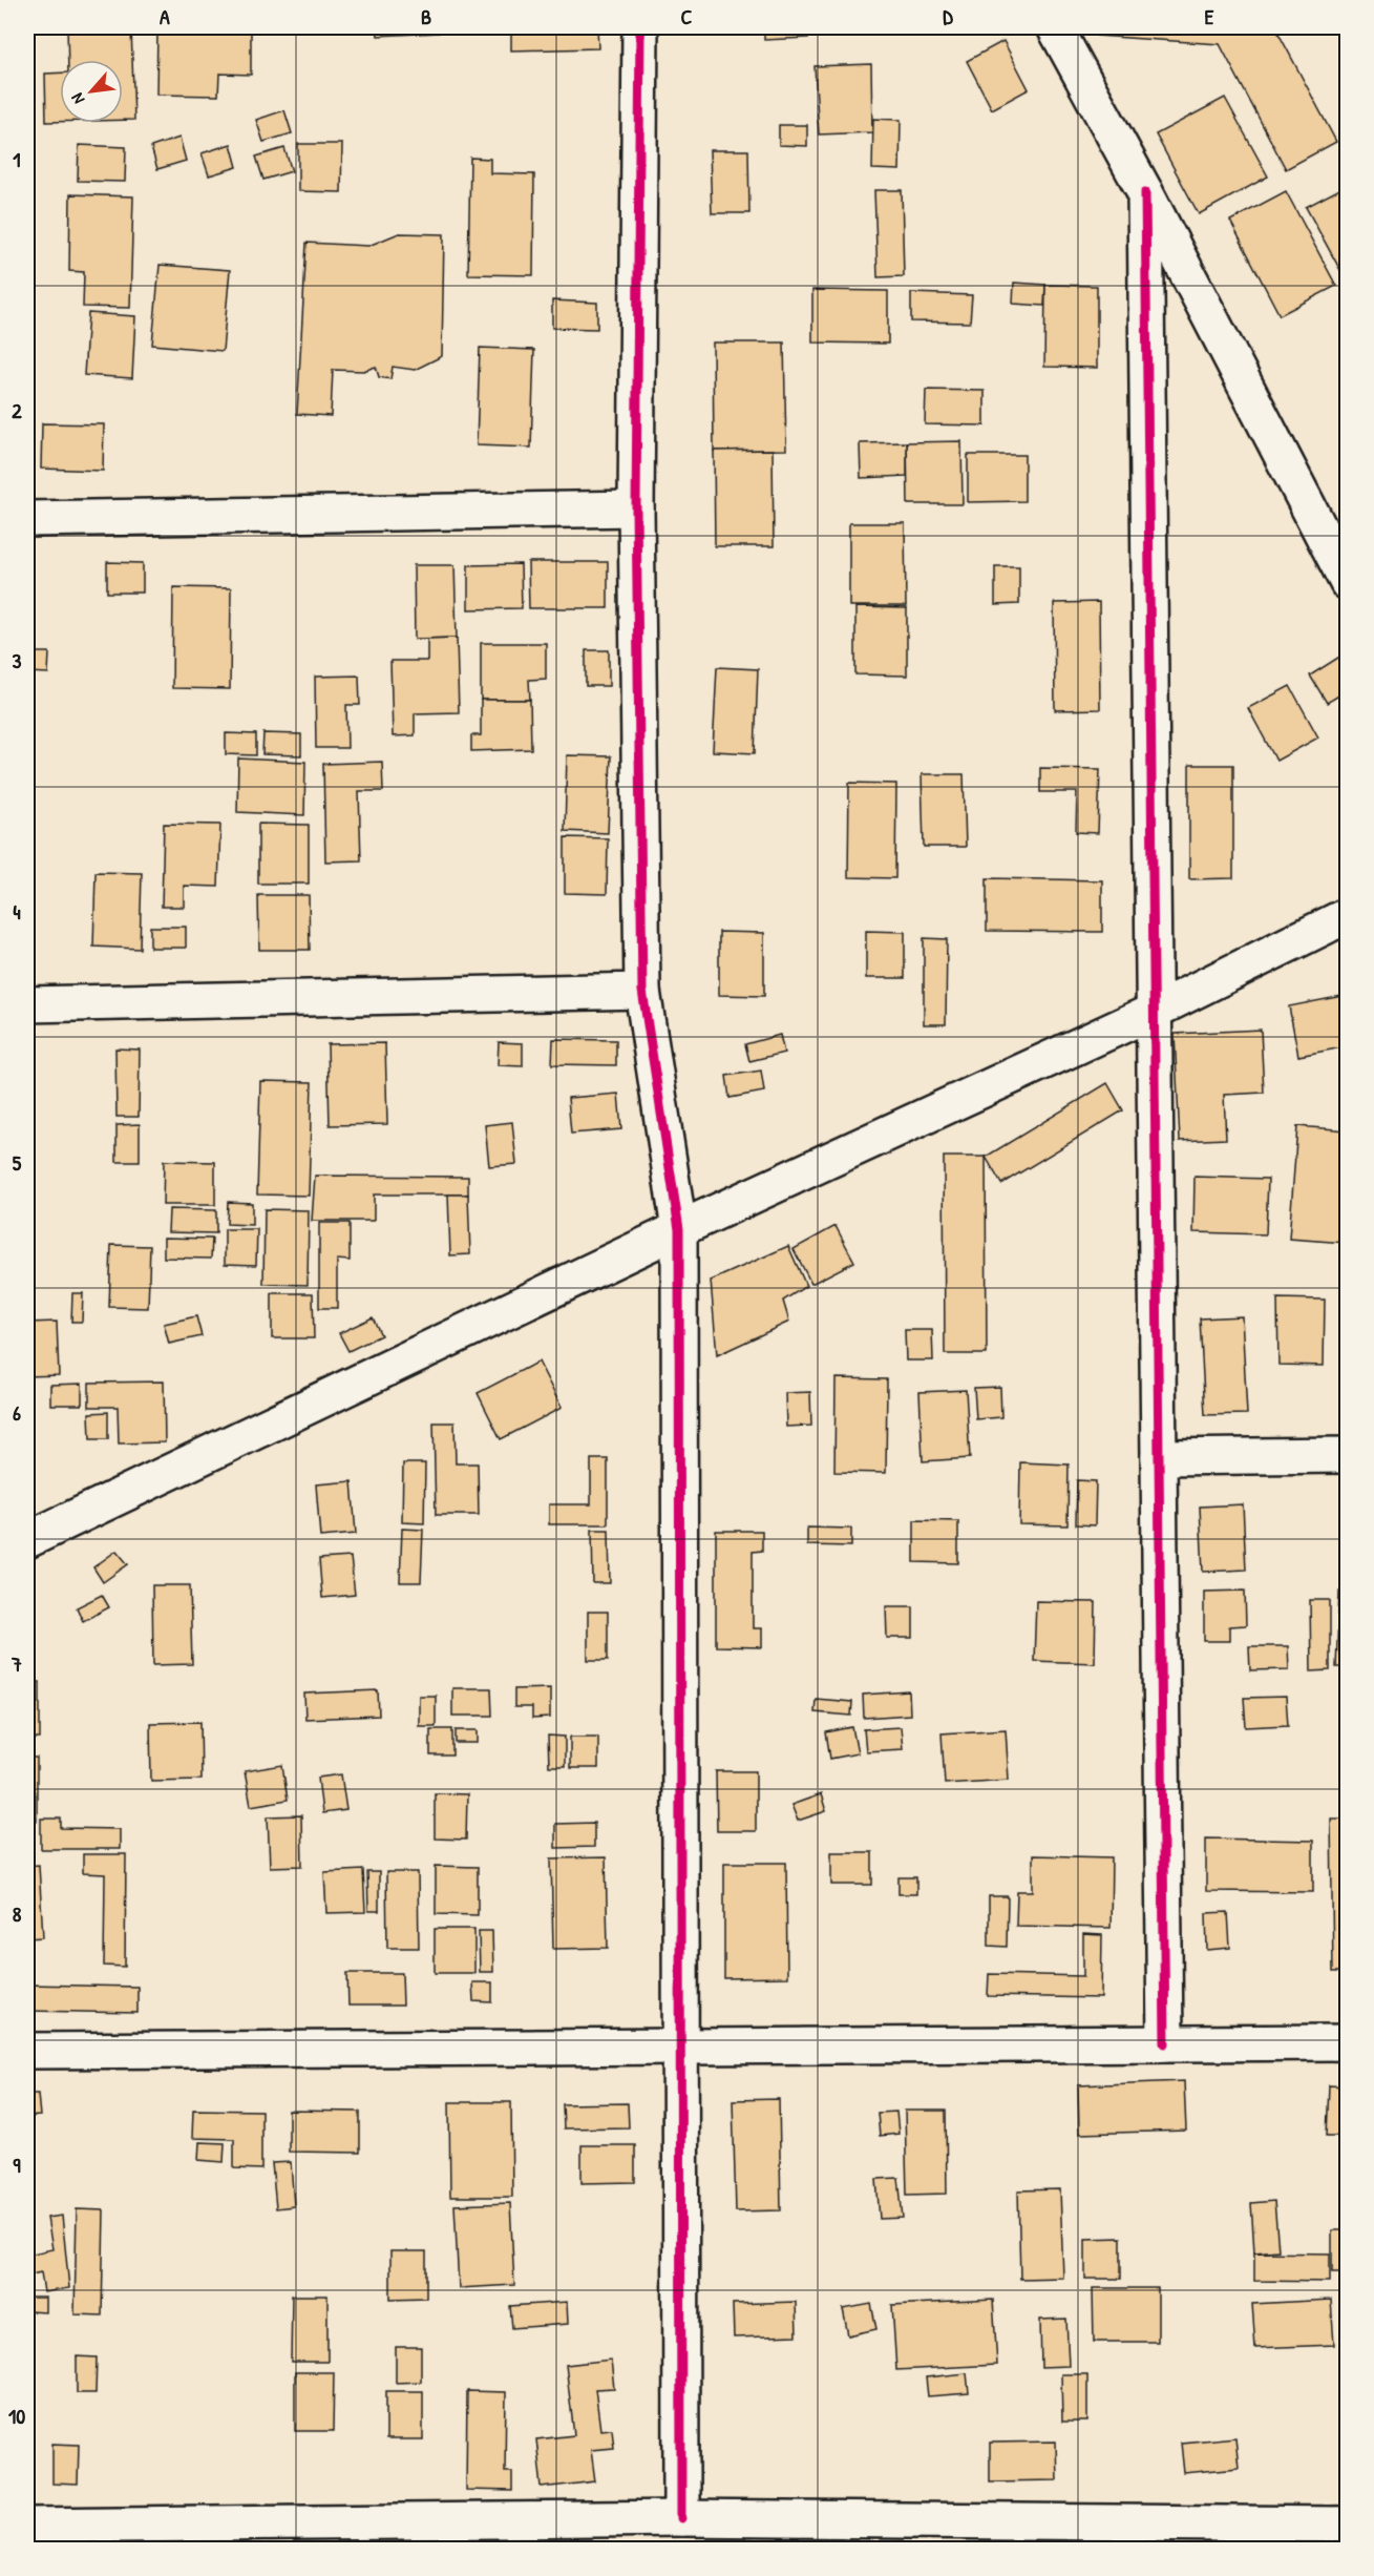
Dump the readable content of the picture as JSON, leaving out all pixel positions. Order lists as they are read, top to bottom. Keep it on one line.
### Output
{"north":"bottom left","grid":{"columns":["A","B","C","D","E"],"rows":["1","2","3","4","5","6","7","8","9","10"]}}
